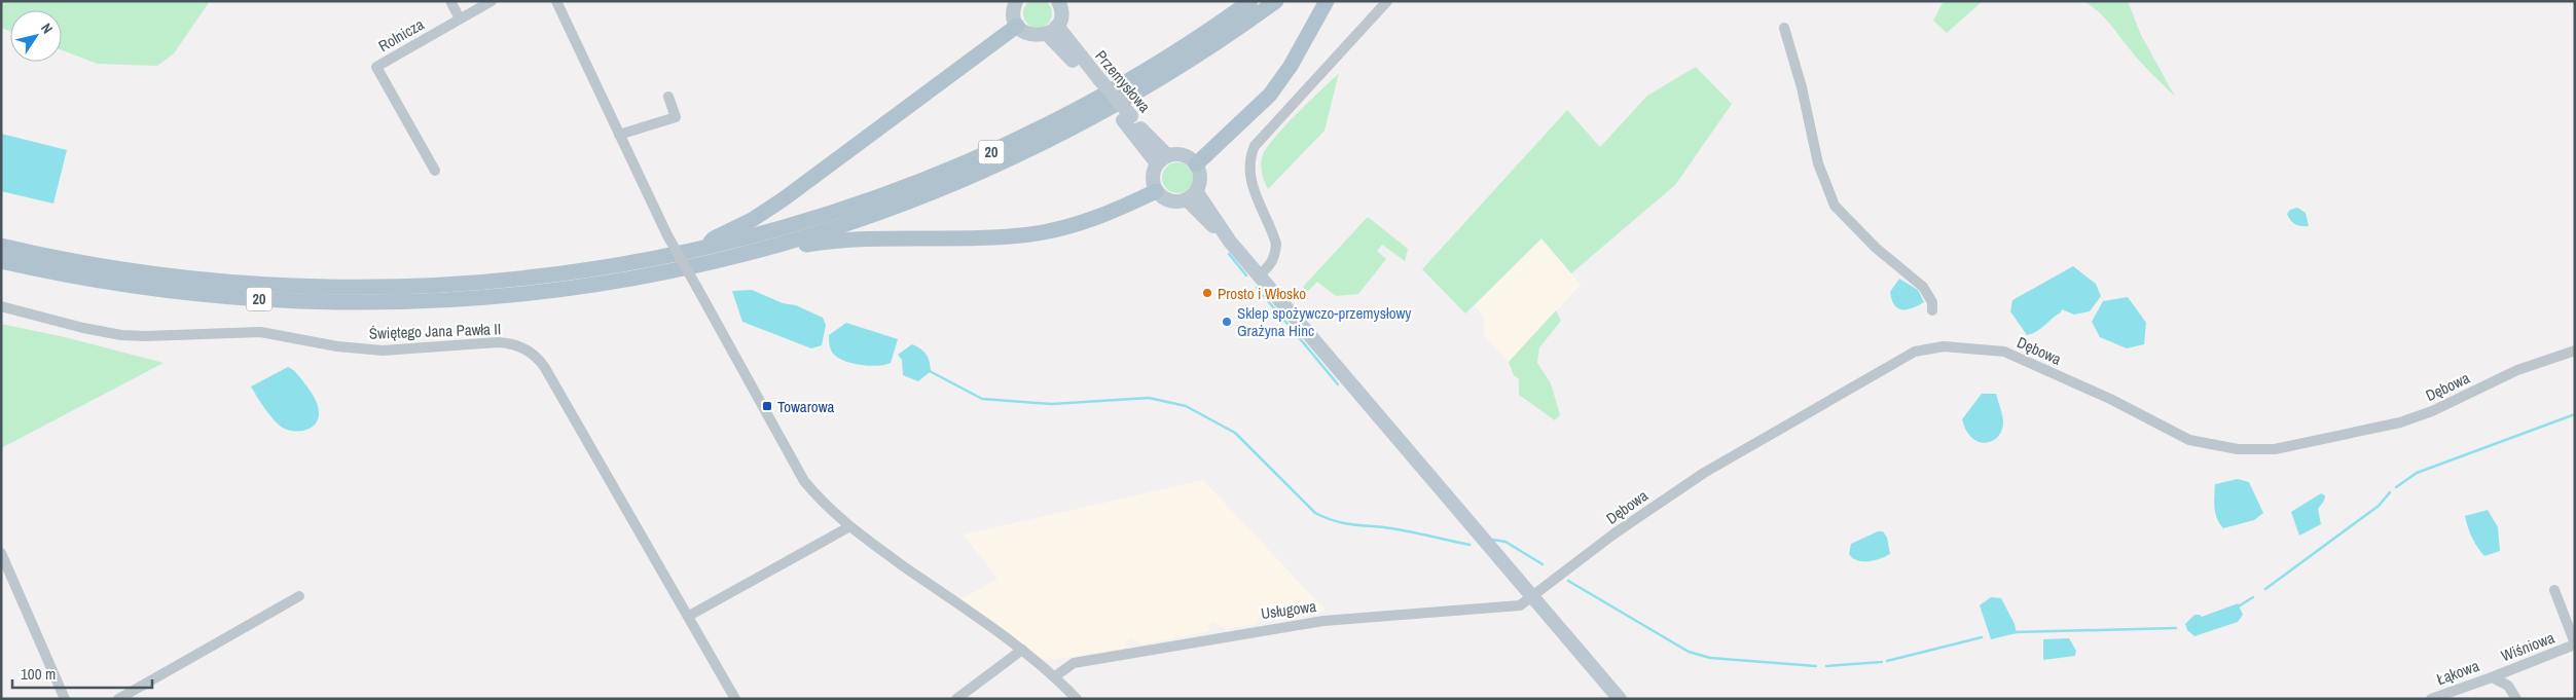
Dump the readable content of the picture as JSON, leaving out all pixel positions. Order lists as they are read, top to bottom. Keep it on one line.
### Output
{"streets":{"main road":["Przemysłowa","20"],"street":["Rolnicza","Świętego Jana Pawła II","Dębowa","Usługowa","Wiśniowa","Łąkowa"]},"crossings":[["Dębowa","Usługowa"],["Wiśniowa","Łąkowa"]],"places":{"other":["Prosto i Włosko","Sklep spożywczo-przemysłowy Grażyna Hinc"],"transit":["Towarowa"]},"scale_bar":"100 m","north":"top right"}
